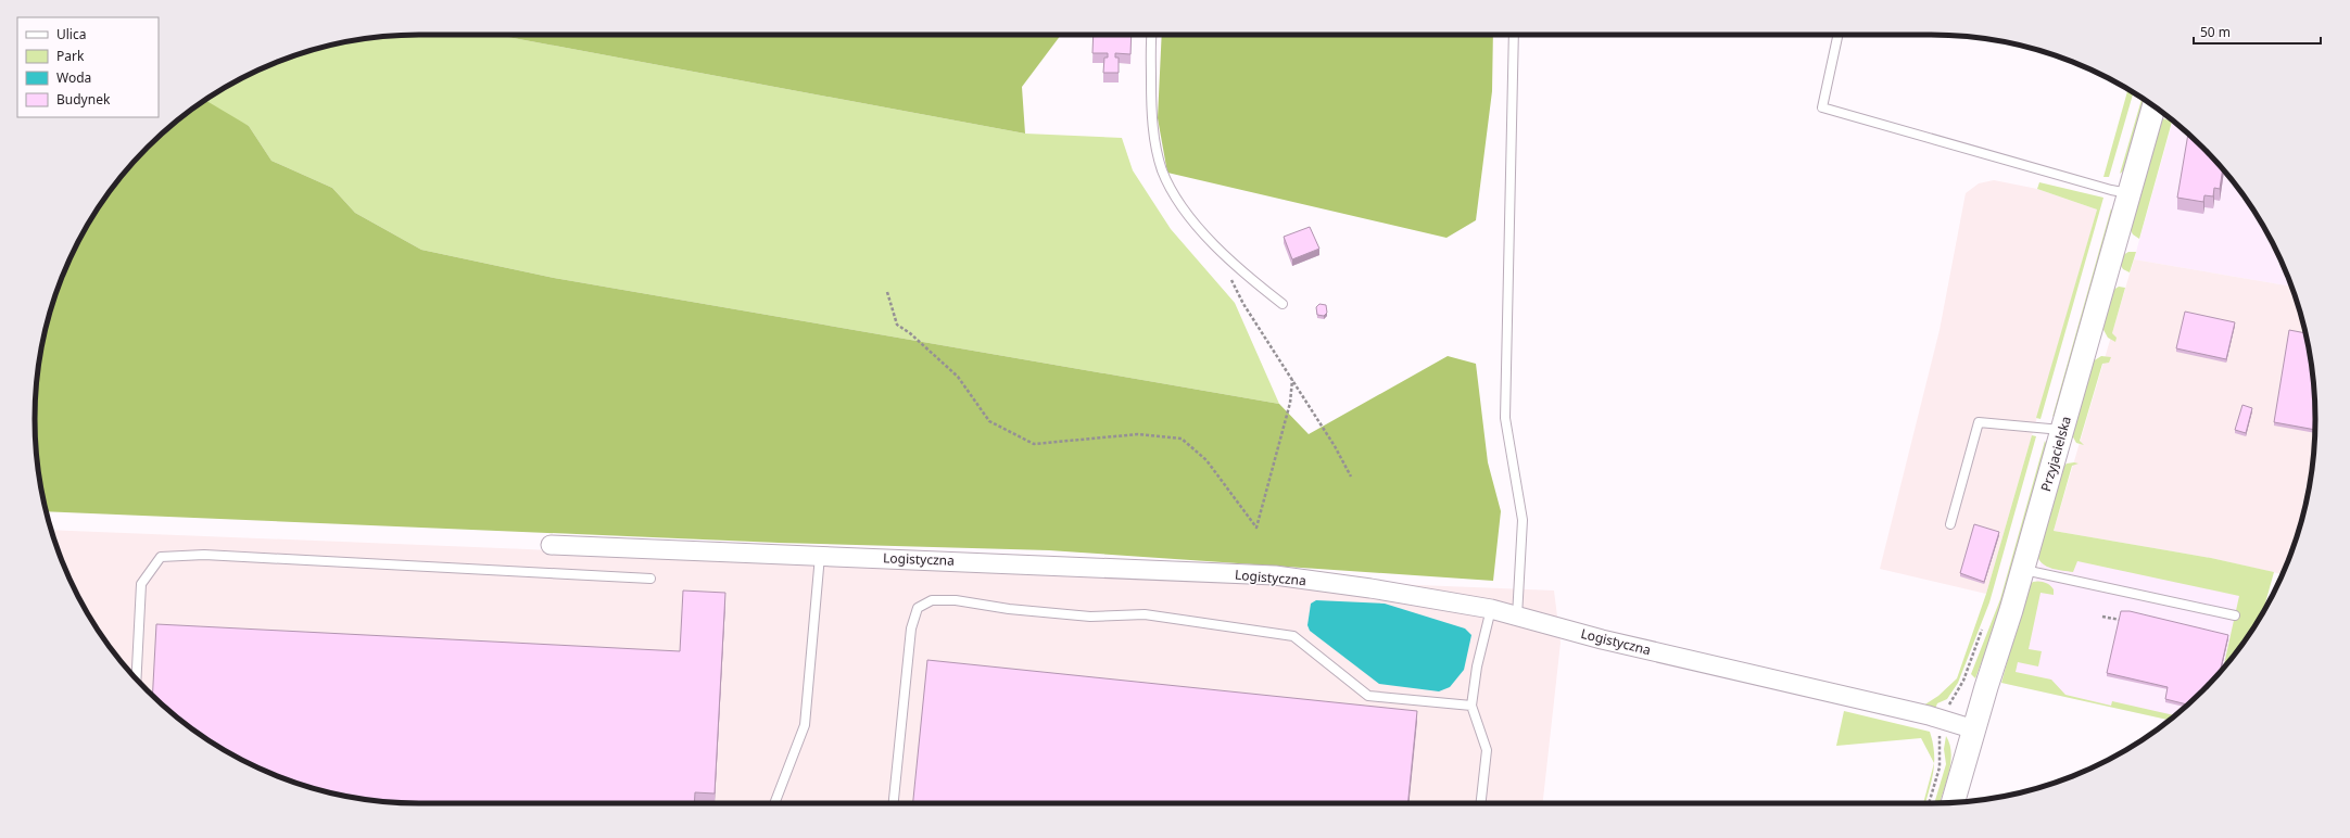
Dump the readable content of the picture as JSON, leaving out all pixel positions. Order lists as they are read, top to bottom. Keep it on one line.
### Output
{"streets":{"street":["Przyjacielska","Logistyczna"]},"crossings":[["Przyjacielska","Logistyczna"]],"legend":["Ulica","Park","Woda","Budynek"],"scale_bar":"50 m"}
